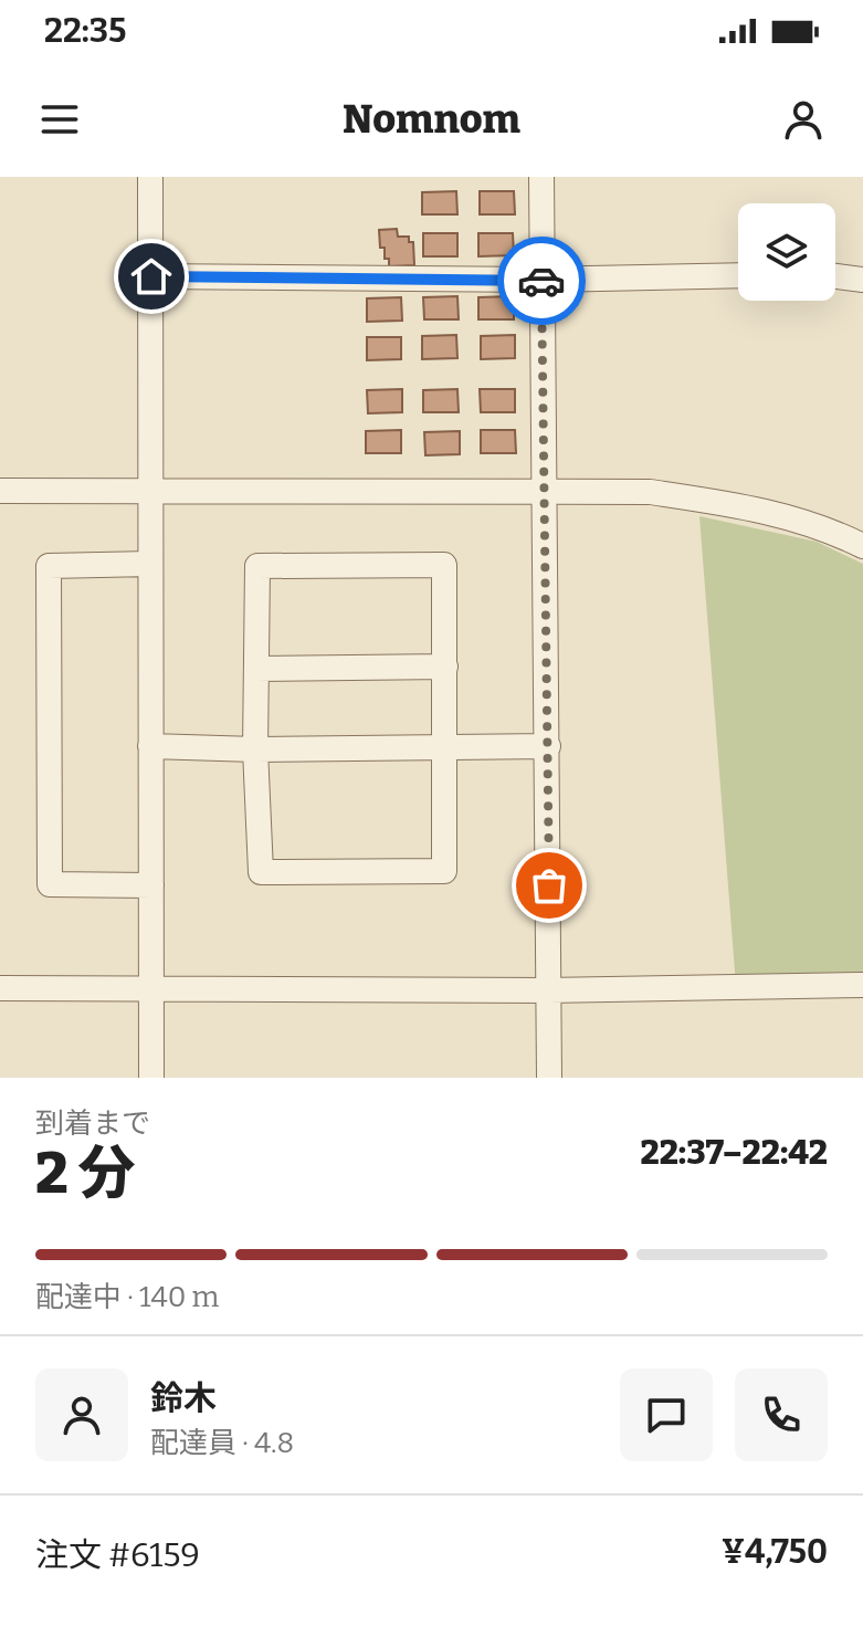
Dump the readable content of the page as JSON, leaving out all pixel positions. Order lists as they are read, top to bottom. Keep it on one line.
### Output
{"page":{"status":"22:35","header":"Nomnom","heading":["2 分","到着まで","22:37–22:42"],"panel":["鈴木","配達員 · 4.8","注文 #6159","¥4,750"],"bar":"配達中 · 140 m"}}
